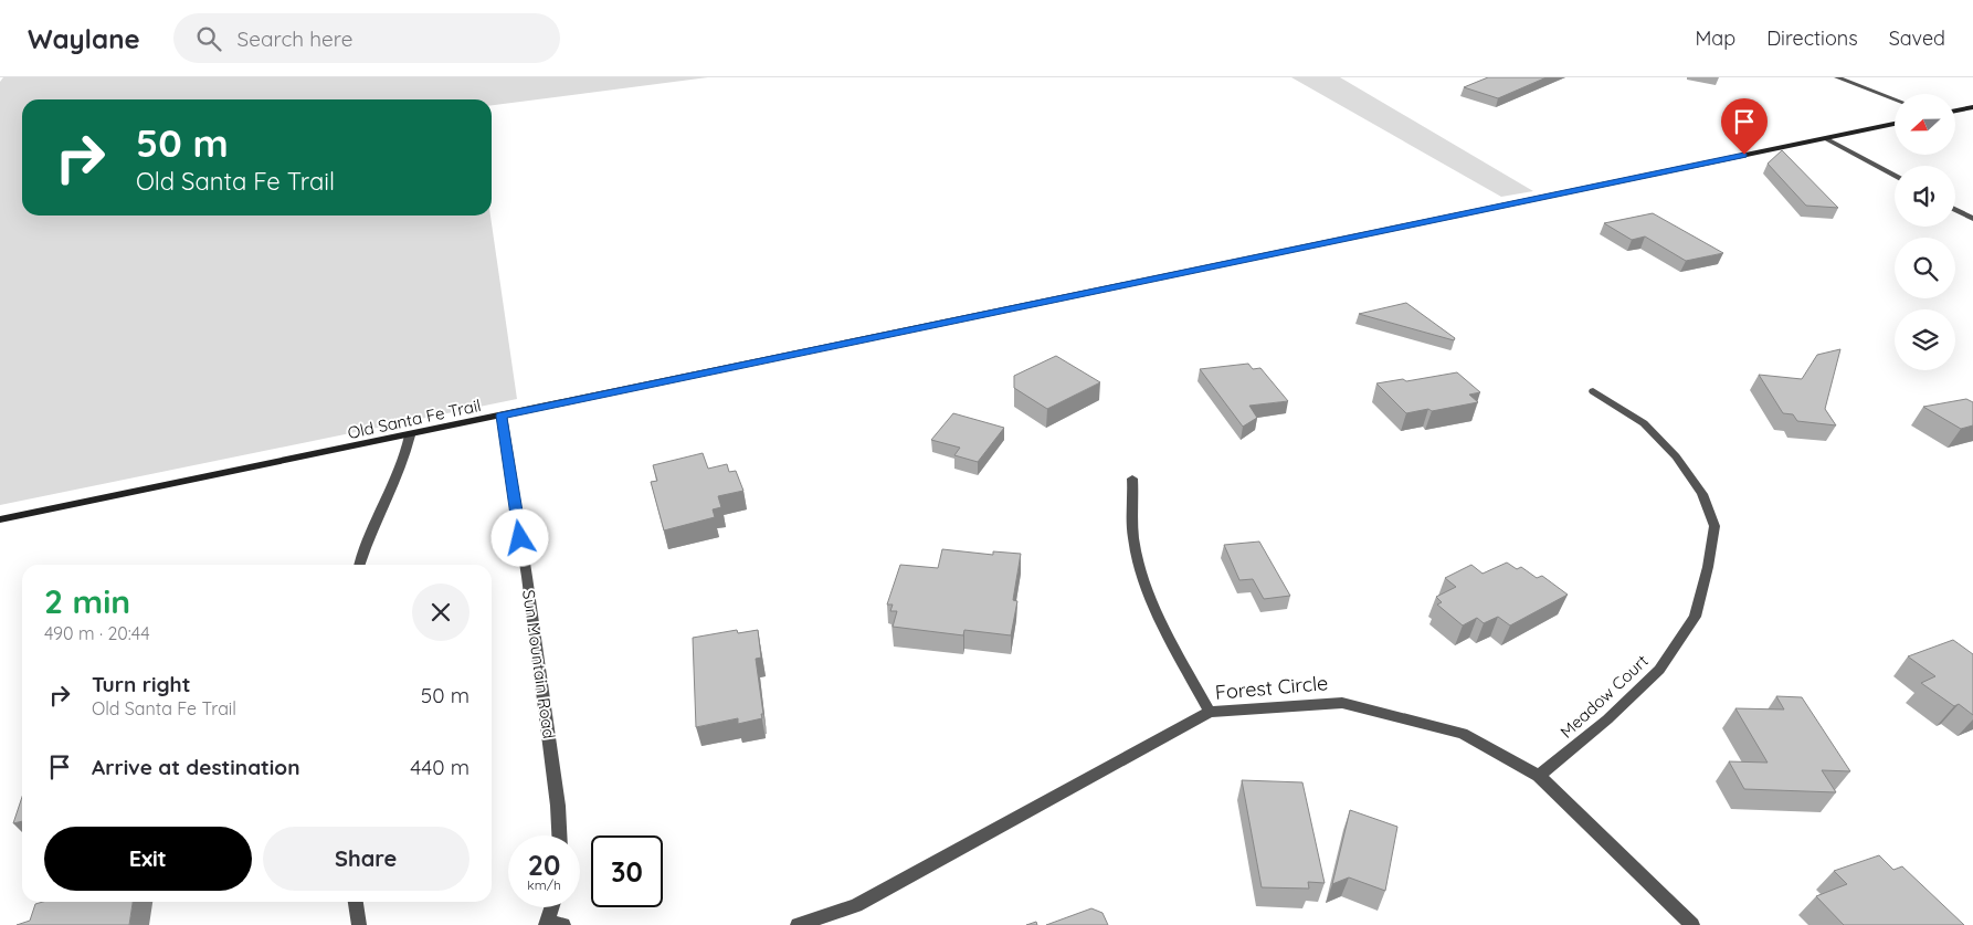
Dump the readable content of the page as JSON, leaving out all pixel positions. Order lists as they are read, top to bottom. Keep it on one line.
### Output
{"streets":{"street":["Old Santa Fe Trail","Sun Mountain Road","Forest Circle","Meadow Court"]},"crossings":[["Old Santa Fe Trail","Sun Mountain Road"],["Forest Circle","Meadow Court"]],"north":"left","page":{"header":"Waylane","search":"Search here","nav":["Map","Directions","Saved"],"turn":["50 m","Old Santa Fe Trail"],"heading":["2 min","490 m · 20:44"],"list":[{"name":"Turn right","note":"Old Santa Fe Trail","value":"50 m"},{"name":"Arrive at destination","value":"440 m"}],"buttons":["Exit","Share"],"speed":"20 km/h","limit":"30"}}
